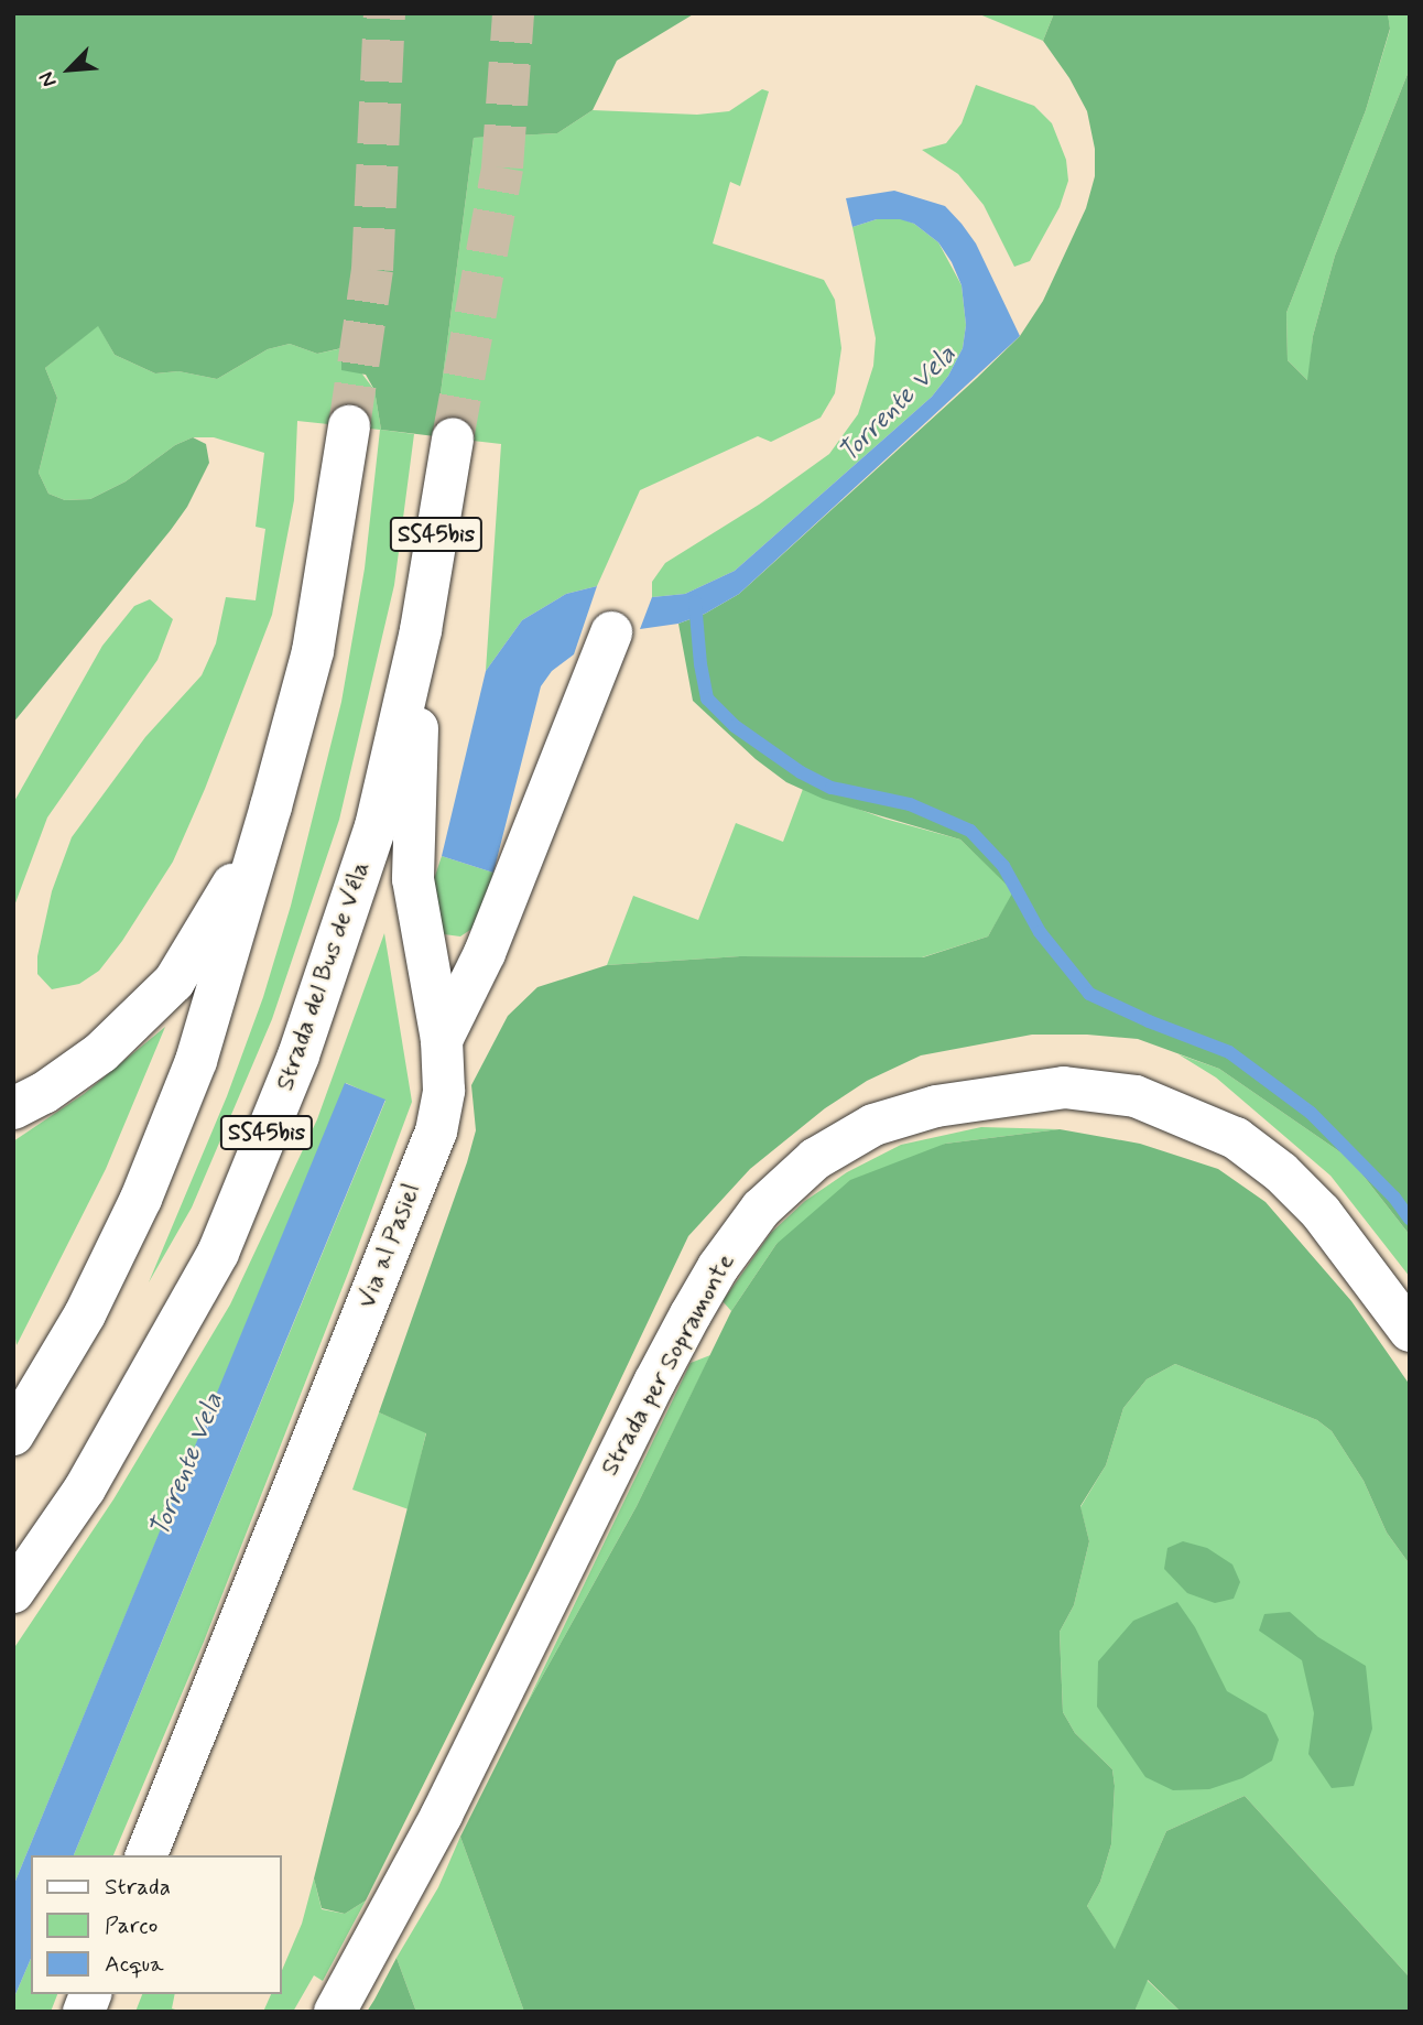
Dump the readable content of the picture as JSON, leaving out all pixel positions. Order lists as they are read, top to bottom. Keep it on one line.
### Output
{"streets":{"main road":["SS45bis","Strada del Bus de Véla","Via al Pasiel","Strada per Sopramonte"]},"water":["Torrente Vela"],"legend":["Strada","Parco","Acqua"],"north":"bottom left"}
